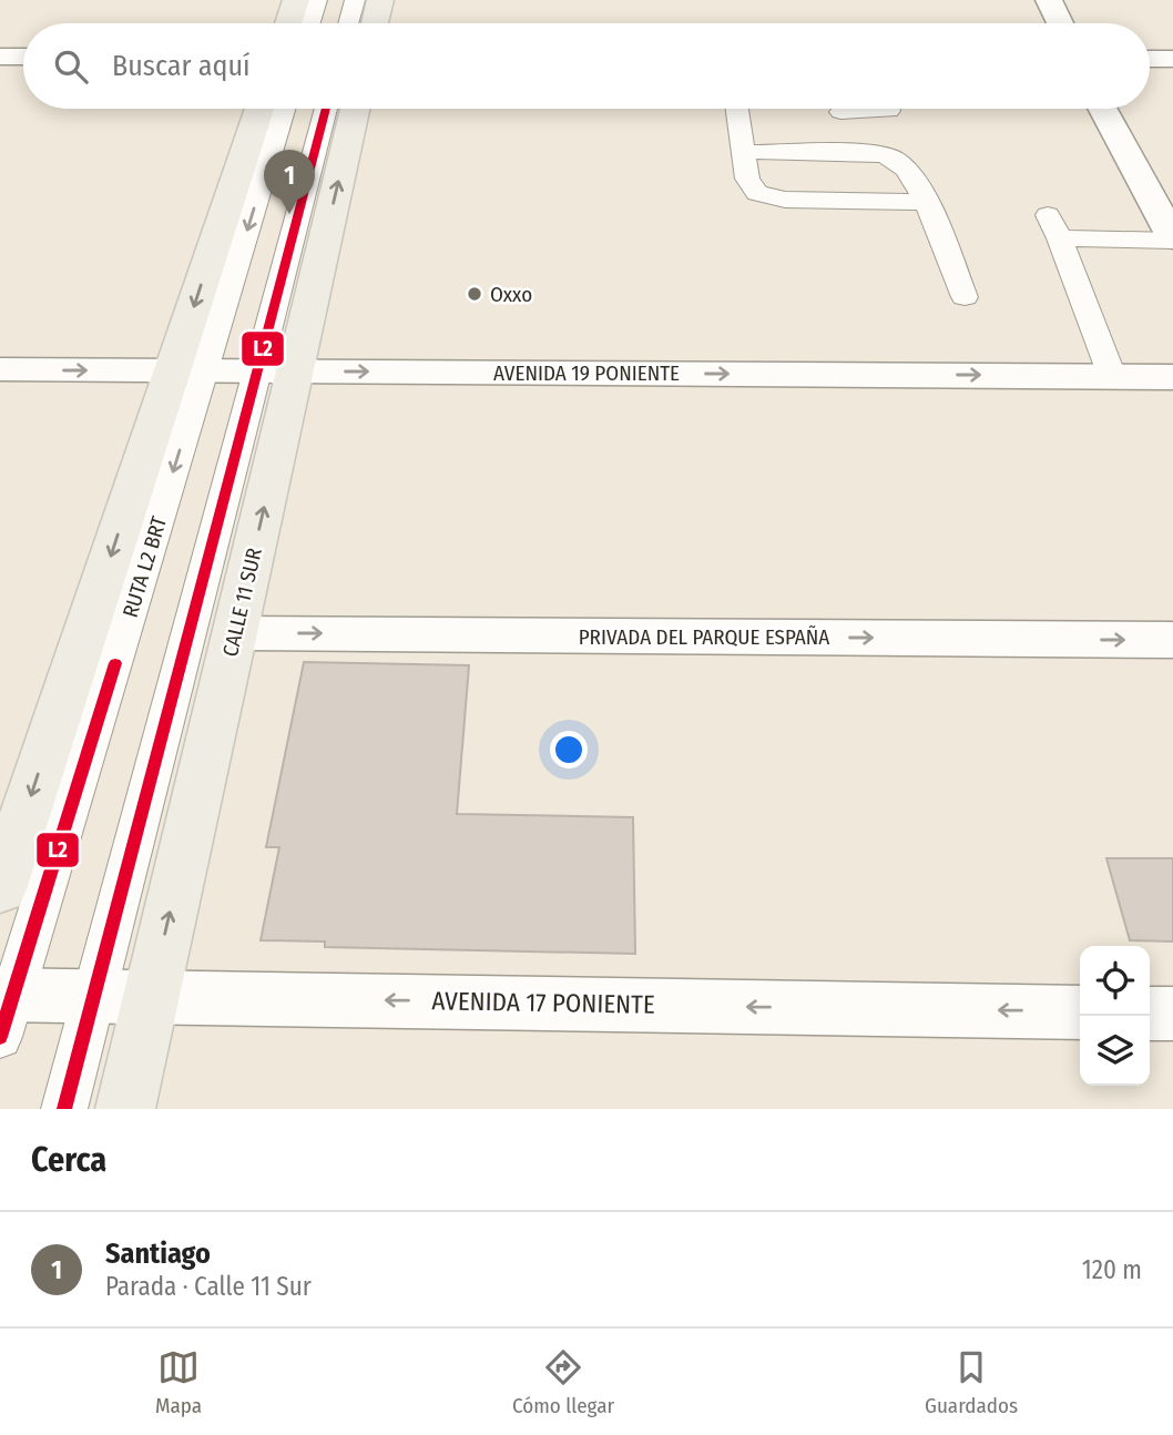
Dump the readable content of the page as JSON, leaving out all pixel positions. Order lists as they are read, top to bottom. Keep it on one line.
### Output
{"streets":{"main road":["CALLE 11 SUR"],"street":["AVENIDA 19 PONIENTE","PRIVADA DEL PARQUE ESPAÑA","AVENIDA 17 PONIENTE"],"lane":["RUTA L2 BRT"]},"crossings":[["AVENIDA 19 PONIENTE","RUTA L2 BRT"],["AVENIDA 19 PONIENTE","CALLE 11 SUR"],["RUTA L2 BRT","AVENIDA 17 PONIENTE"],["CALLE 11 SUR","PRIVADA DEL PARQUE ESPAÑA"],["CALLE 11 SUR","AVENIDA 17 PONIENTE"]],"one_way":["AVENIDA 19 PONIENTE","PRIVADA DEL PARQUE ESPAÑA","AVENIDA 17 PONIENTE"],"places":["Oxxo"],"lines":["transit line L2"],"page":{"search":"Buscar aquí","pins":"1","heading":"Cerca","list":[{"mark":"1","name":"Santiago","note":"Parada · Calle 11 Sur","value":"120 m"}],"nav":["Mapa","Cómo llegar","Guardados"]}}
